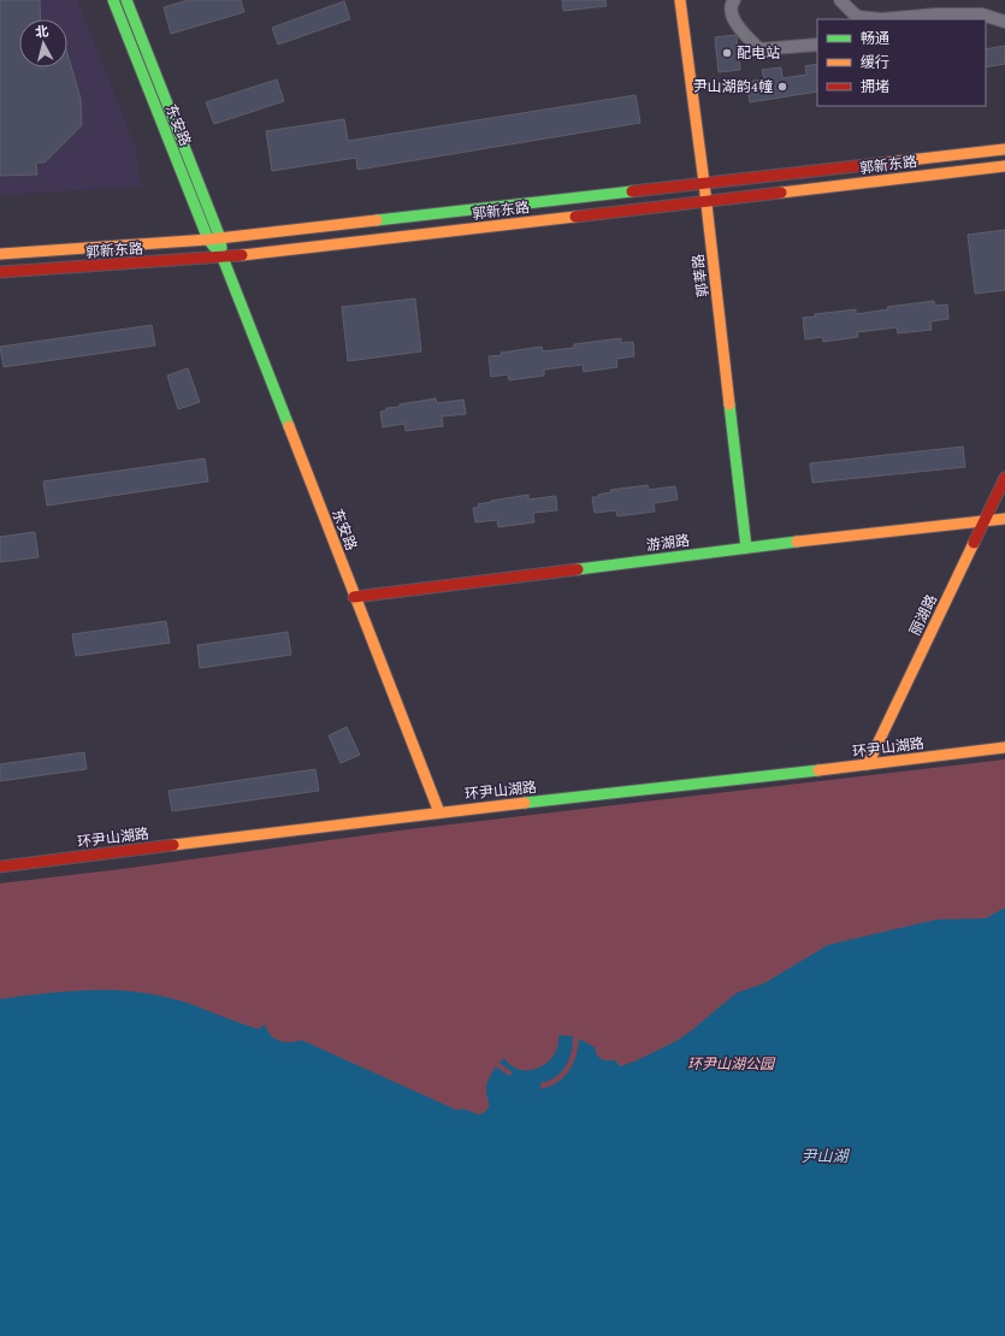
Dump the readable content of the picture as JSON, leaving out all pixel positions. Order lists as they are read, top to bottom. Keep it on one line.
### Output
{"streets":{"street":["东安路","郭新东路","郭莘路","游湖路","丽湖路","环尹山湖路"]},"crossings":[["东安路","郭新东路"],["东安路","游湖路"],["东安路","环尹山湖路"],["郭新东路","郭莘路"],["郭莘路","游湖路"],["游湖路","丽湖路"],["丽湖路","环尹山湖路"]],"water":["尹山湖"],"parks":["环尹山湖公园"],"places":["配电站","尹山湖韵4幢"],"legend":["畅通","缓行","拥堵"],"north":"top"}
